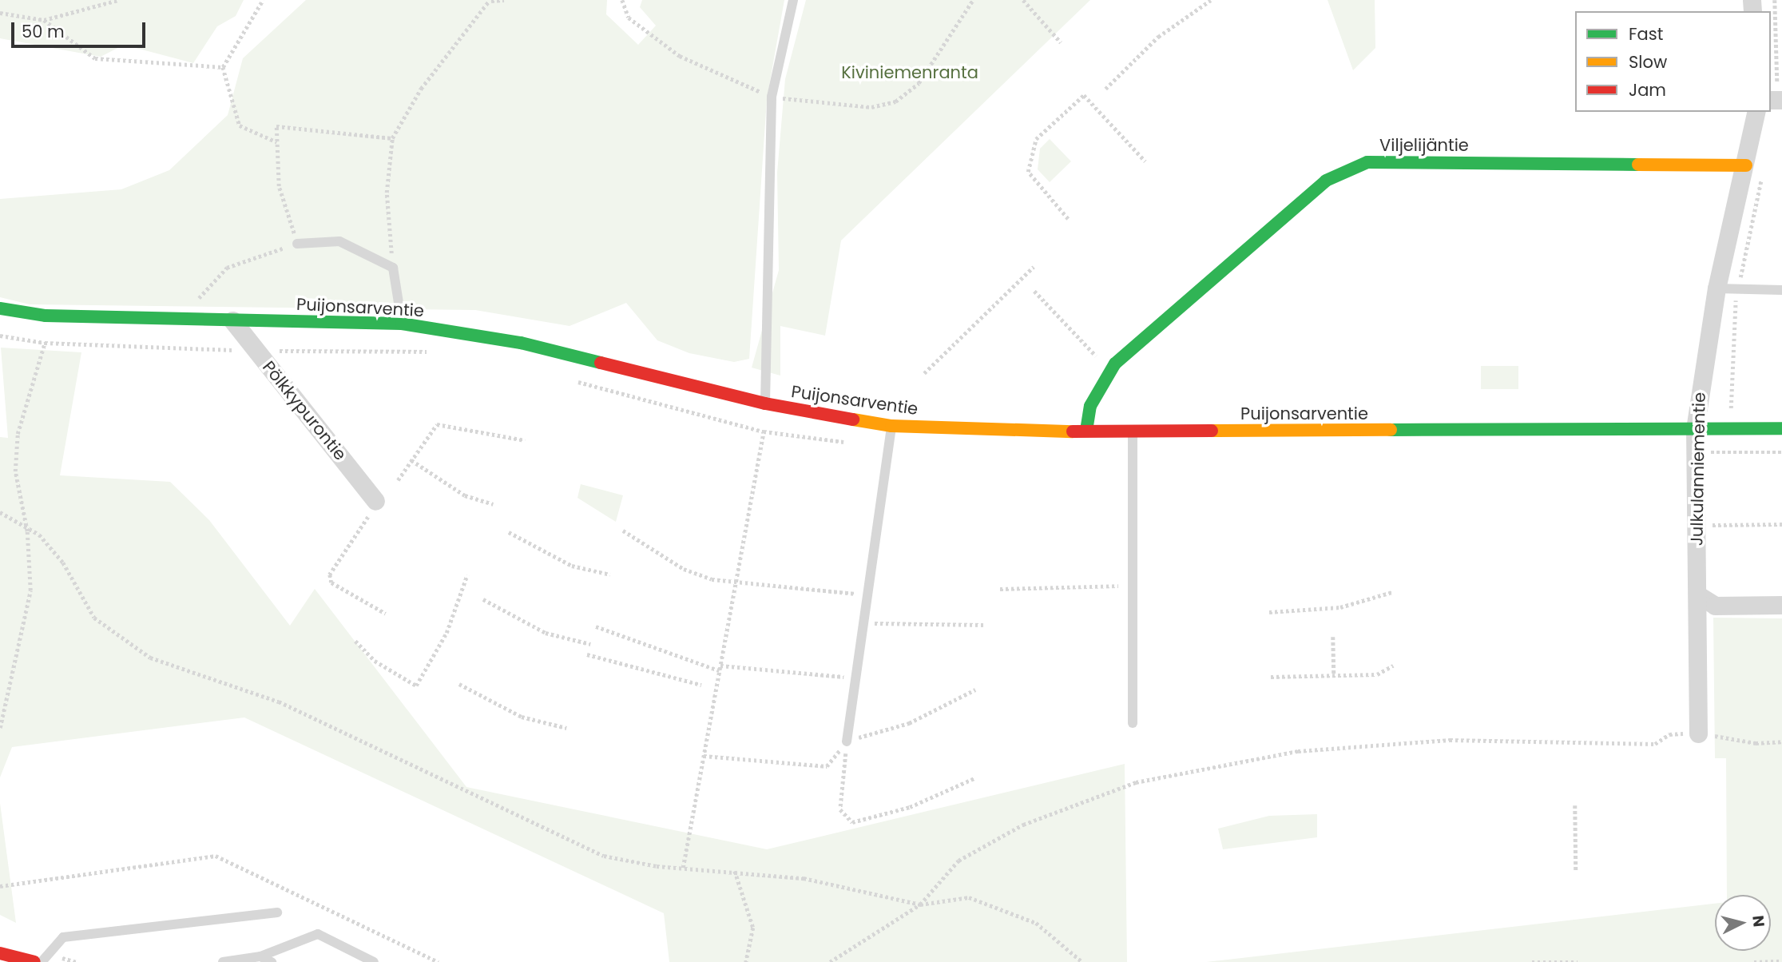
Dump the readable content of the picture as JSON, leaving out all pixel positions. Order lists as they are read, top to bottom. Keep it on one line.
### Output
{"streets":{"main road":["Viljelijäntie","Puijonsarventie"],"street":["Pölkkypurontie","Julkulanniementie"]},"crossings":[["Viljelijäntie","Puijonsarventie"],["Viljelijäntie","Julkulanniementie"],["Puijonsarventie","Pölkkypurontie"],["Puijonsarventie","Julkulanniementie"]],"parks":["Kiviniemenranta"],"legend":["Fast","Slow","Jam"],"scale_bar":"50 m","north":"right"}
